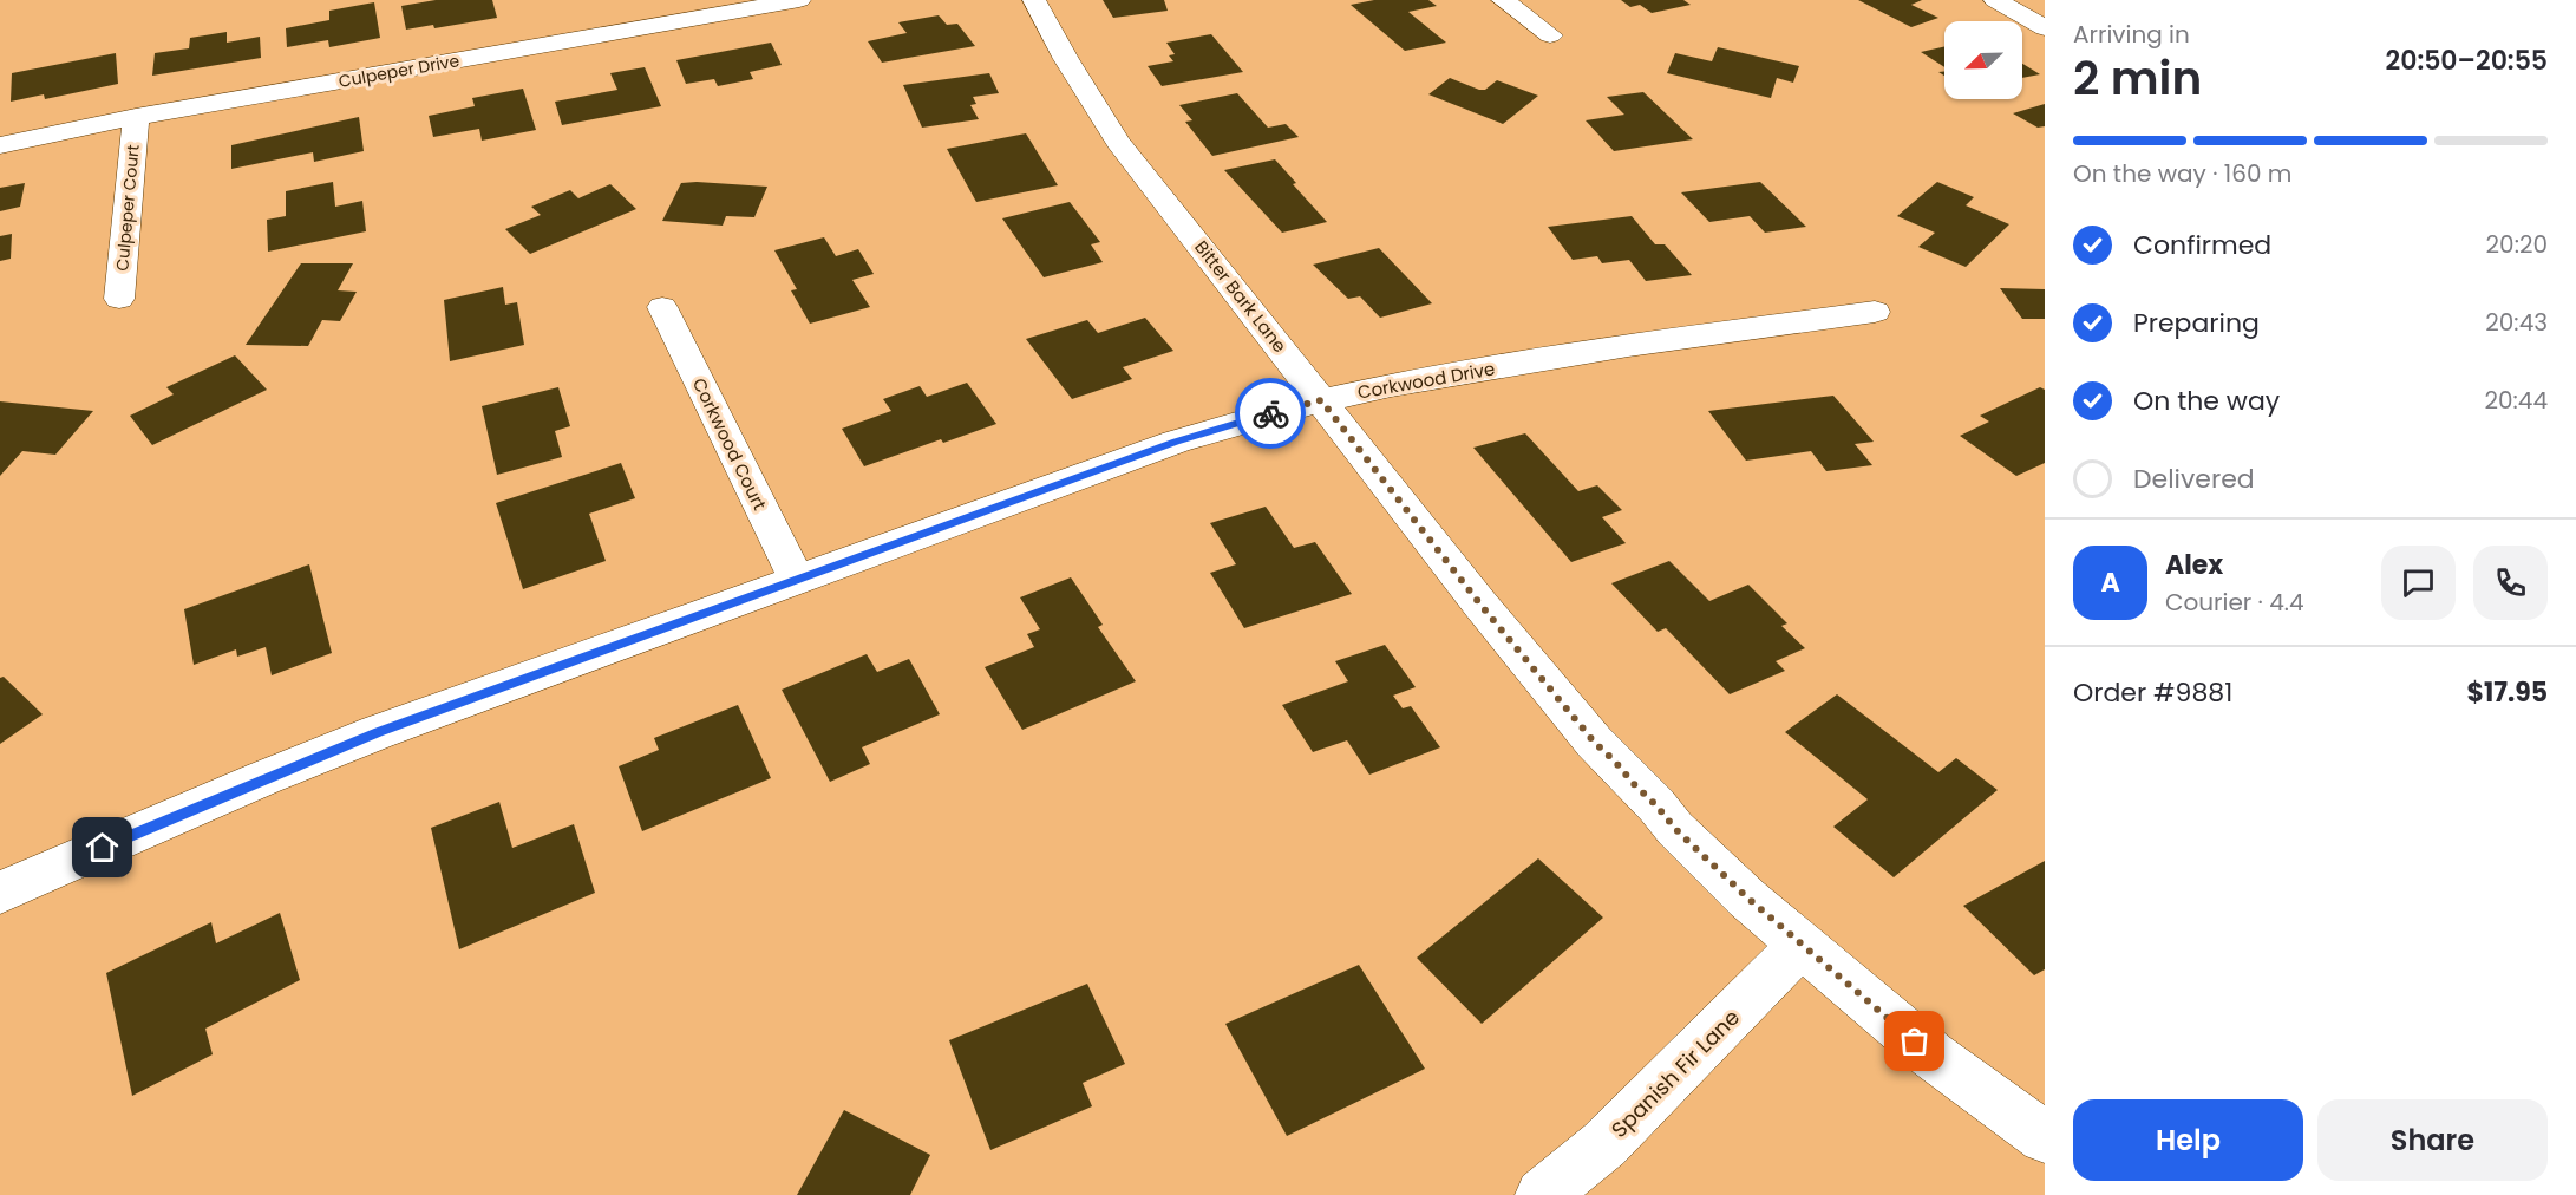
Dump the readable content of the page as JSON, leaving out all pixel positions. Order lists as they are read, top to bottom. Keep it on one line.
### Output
{"streets":{"street":["Culpeper Drive","Culpeper Court","Bitter Bark Lane","Corkwood Drive","Corkwood Court","Spanish Fir Lane"]},"crossings":[["Culpeper Drive","Culpeper Court"],["Bitter Bark Lane","Corkwood Drive"],["Bitter Bark Lane","Spanish Fir Lane"],["Corkwood Drive","Corkwood Court"]],"north":"bottom left","page":{"heading":["2 min","Arriving in","20:50–20:55"],"panel":["Alex","Courier · 4.4","Order #9881","$17.95"],"bar":"On the way · 160 m","list":[["Confirmed","20:20"],["Preparing","20:43"],["On the way","20:44"],"Delivered"],"round":"A","buttons":["Help","Share"]}}
